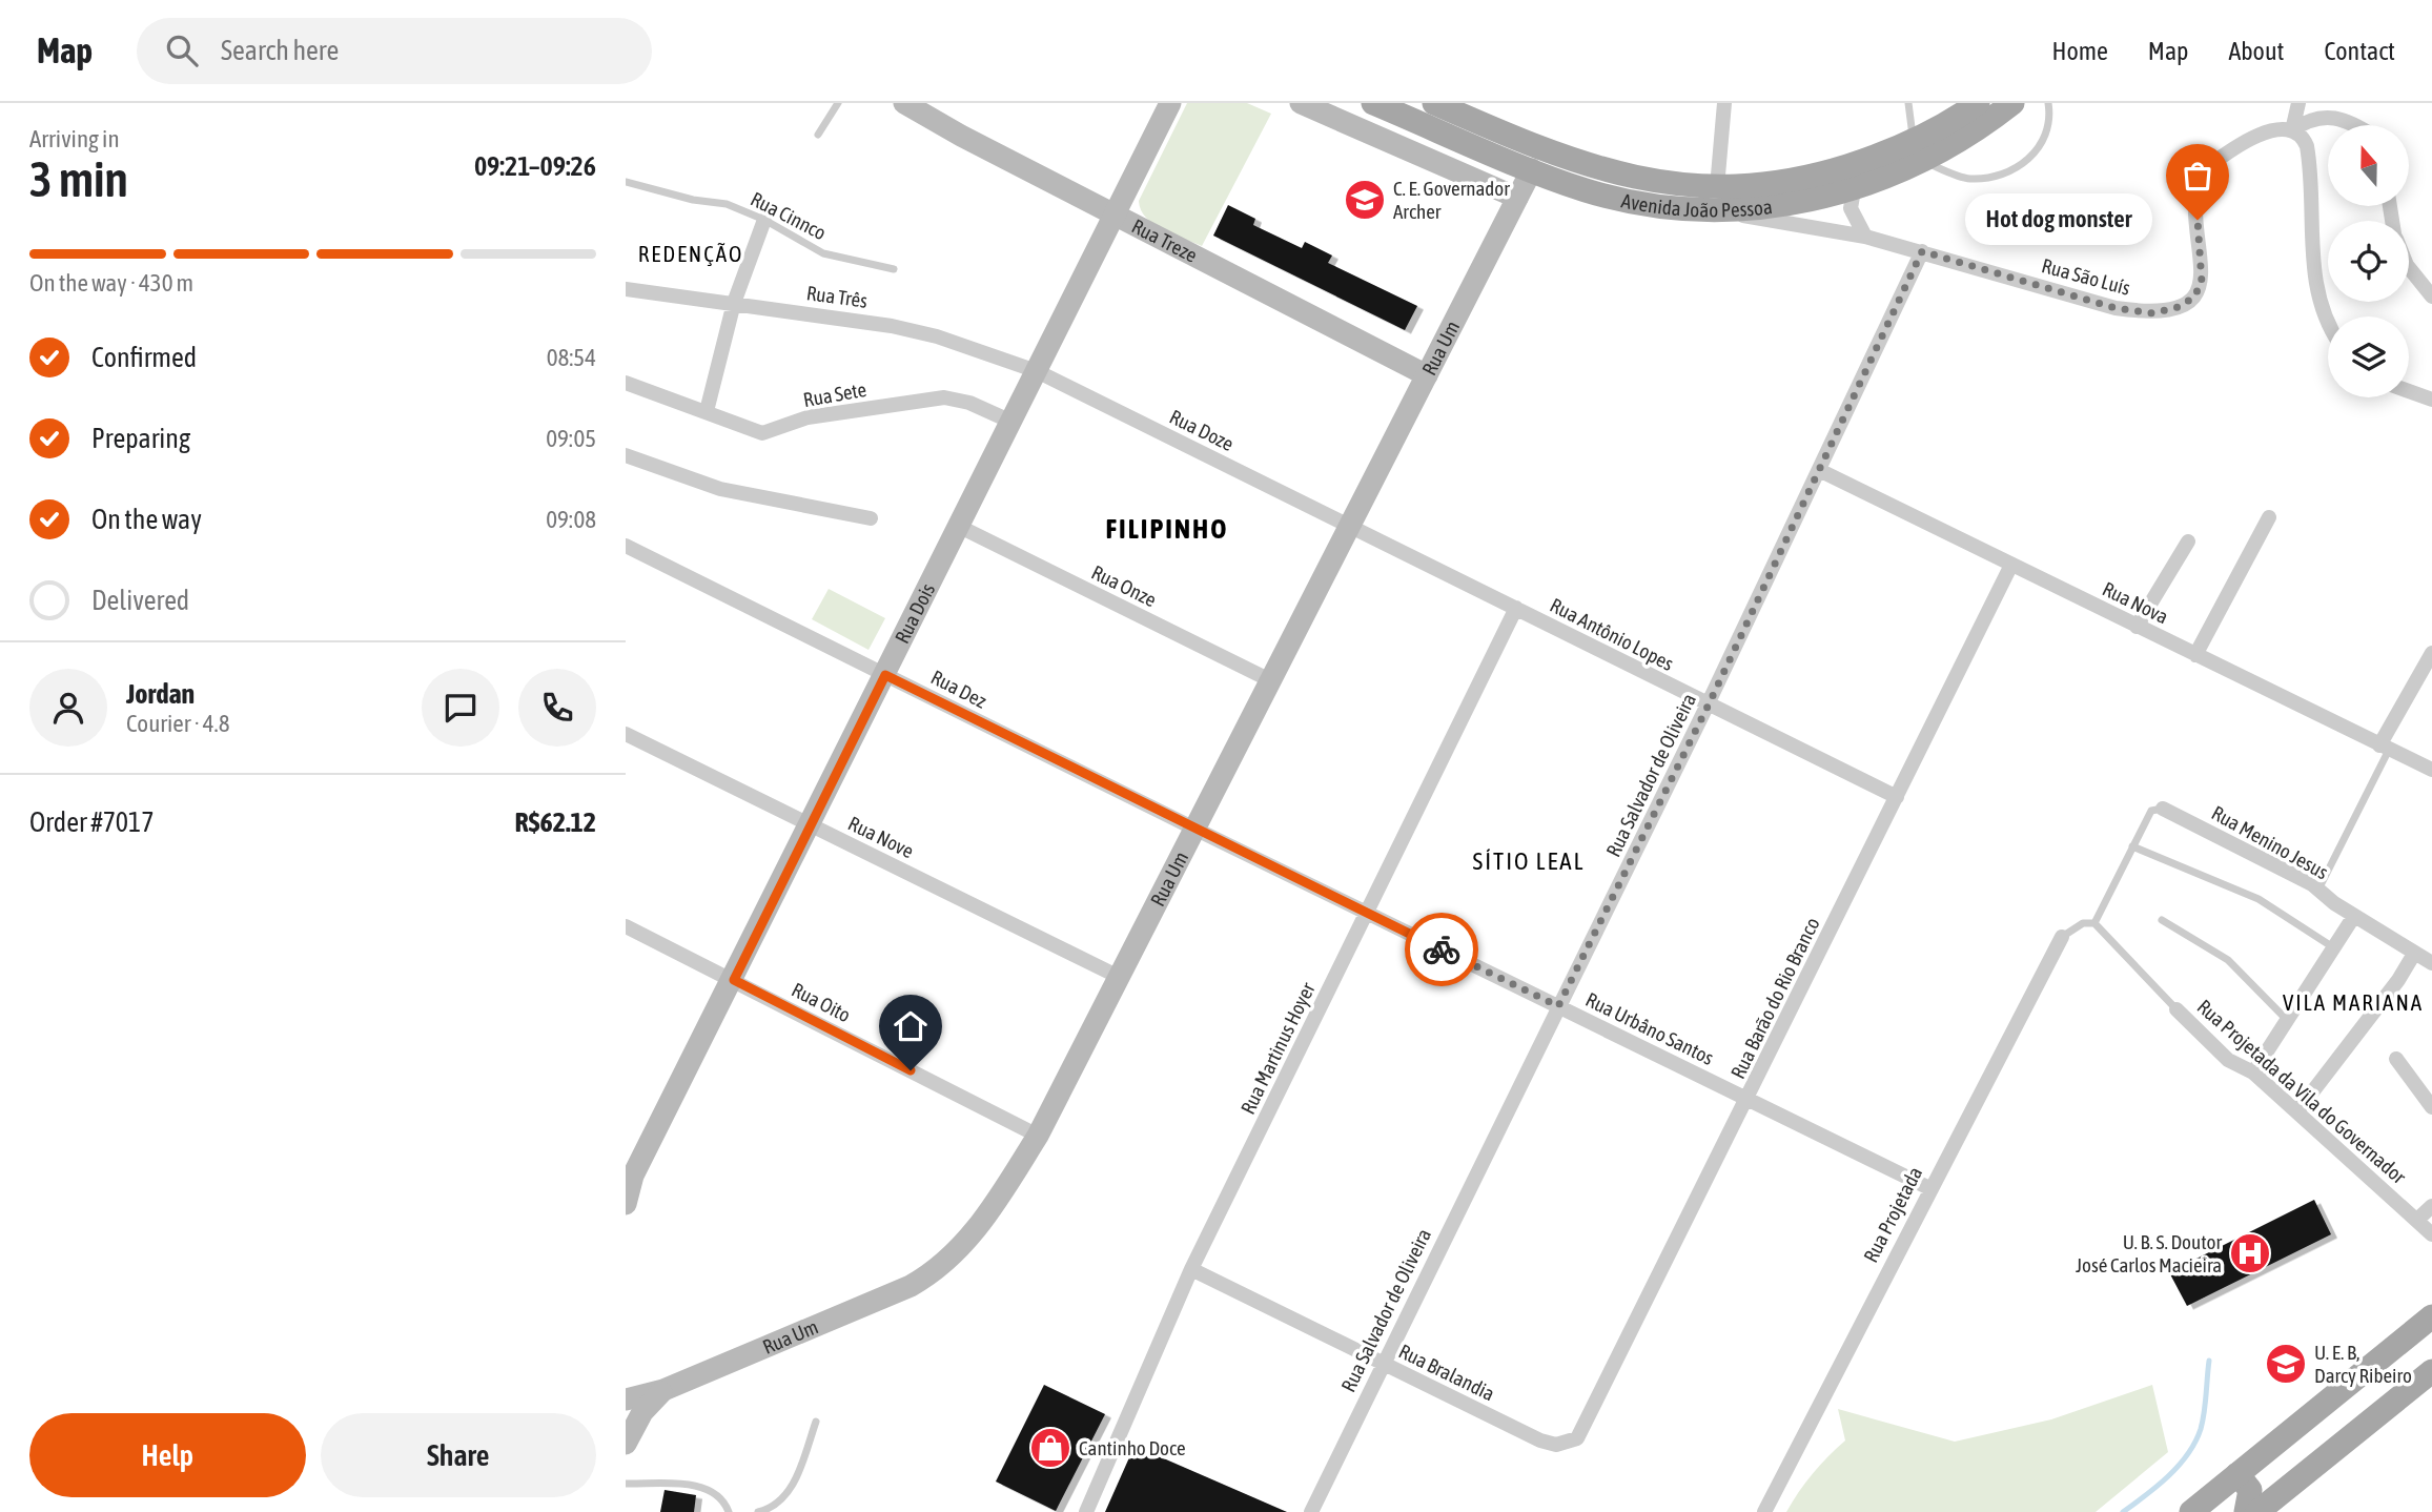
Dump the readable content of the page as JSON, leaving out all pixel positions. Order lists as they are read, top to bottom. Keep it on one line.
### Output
{"streets":{"main road":["Avenida João Pessoa","Rua Treze","Rua Um","Rua Dois"],"street":["Rua São Luís","Rua Três","Rua Sete","Rua Doze","Rua Onze","Rua Nova","Rua Antônio Lopes","Rua Dez","Rua Salvador de Oliveira","Rua Nove","Rua Menino Jesus","Rua Barão do Rio Branco","Rua Oito","Rua Urbâno Santos","Rua Martinus Hoyer","Rua Projetada da Vila do Governador","Rua Projetada","Rua Bralandia"],"lane":["Rua Cinnco"]},"crossings":[["Avenida João Pessoa","Rua São Luís"],["Avenida João Pessoa","Rua Um"],["Rua Treze","Rua Um"],["Rua Treze","Rua Dois"],["Rua São Luís","Rua Salvador de Oliveira"],["Rua Três","Rua Doze"],["Rua Três","Rua Dois"],["Rua Um","Rua Doze"],["Rua Um","Rua Onze"],["Rua Um","Rua Antônio Lopes"],["Rua Um","Rua Dez"],["Rua Um","Rua Nove"],["Rua Um","Rua Oito"],["Rua Um","Rua Urbâno Santos"],["Rua Sete","Rua Dois"],["Rua Doze","Rua Dois"],["Rua Doze","Rua Antônio Lopes"],["Rua Onze","Rua Dois"],["Rua Nova","Rua Salvador de Oliveira"],["Rua Nova","Rua Barão do Rio Branco"],["Rua Dois","Rua Dez"],["Rua Dois","Rua Nove"],["Rua Dois","Rua Oito"],["Rua Antônio Lopes","Rua Salvador de Oliveira"],["Rua Antônio Lopes","Rua Barão do Rio Branco"],["Rua Antônio Lopes","Rua Martinus Hoyer"],["Rua Dez","Rua Urbâno Santos"],["Rua Salvador de Oliveira","Rua Urbâno Santos"],["Rua Salvador de Oliveira","Rua Bralandia"],["Rua Barão do Rio Branco","Rua Urbâno Santos"],["Rua Barão do Rio Branco","Rua Bralandia"],["Rua Urbâno Santos","Rua Martinus Hoyer"],["Rua Urbâno Santos","Rua Projetada"],["Rua Martinus Hoyer","Rua Bralandia"]],"districts":["REDENÇÃO","FILIPINHO","SÍTIO LEAL","VILA MARIANA"],"places":{"school or university":["C. E. Governador Archer","U. E. B, Darcy Ribeiro"],"other":["Hot dog monster"],"hospital":["U. B. S. Doutor José Carlos Macieira"],"shop":["Cantinho Doce"]},"north":"top","page":{"header":"Map","search":"Search here","nav":["Home","Map","About","Contact"],"heading":["3 min","Arriving in","09:21–09:26"],"panel":["Jordan","Courier · 4.8","Order #7017","R$62.12"],"bubble":"Hot dog monster","bar":"On the way · 430 m","list":[["Confirmed","08:54"],["Preparing","09:05"],["On the way","09:08"],"Delivered"],"buttons":["Help","Share"]}}
